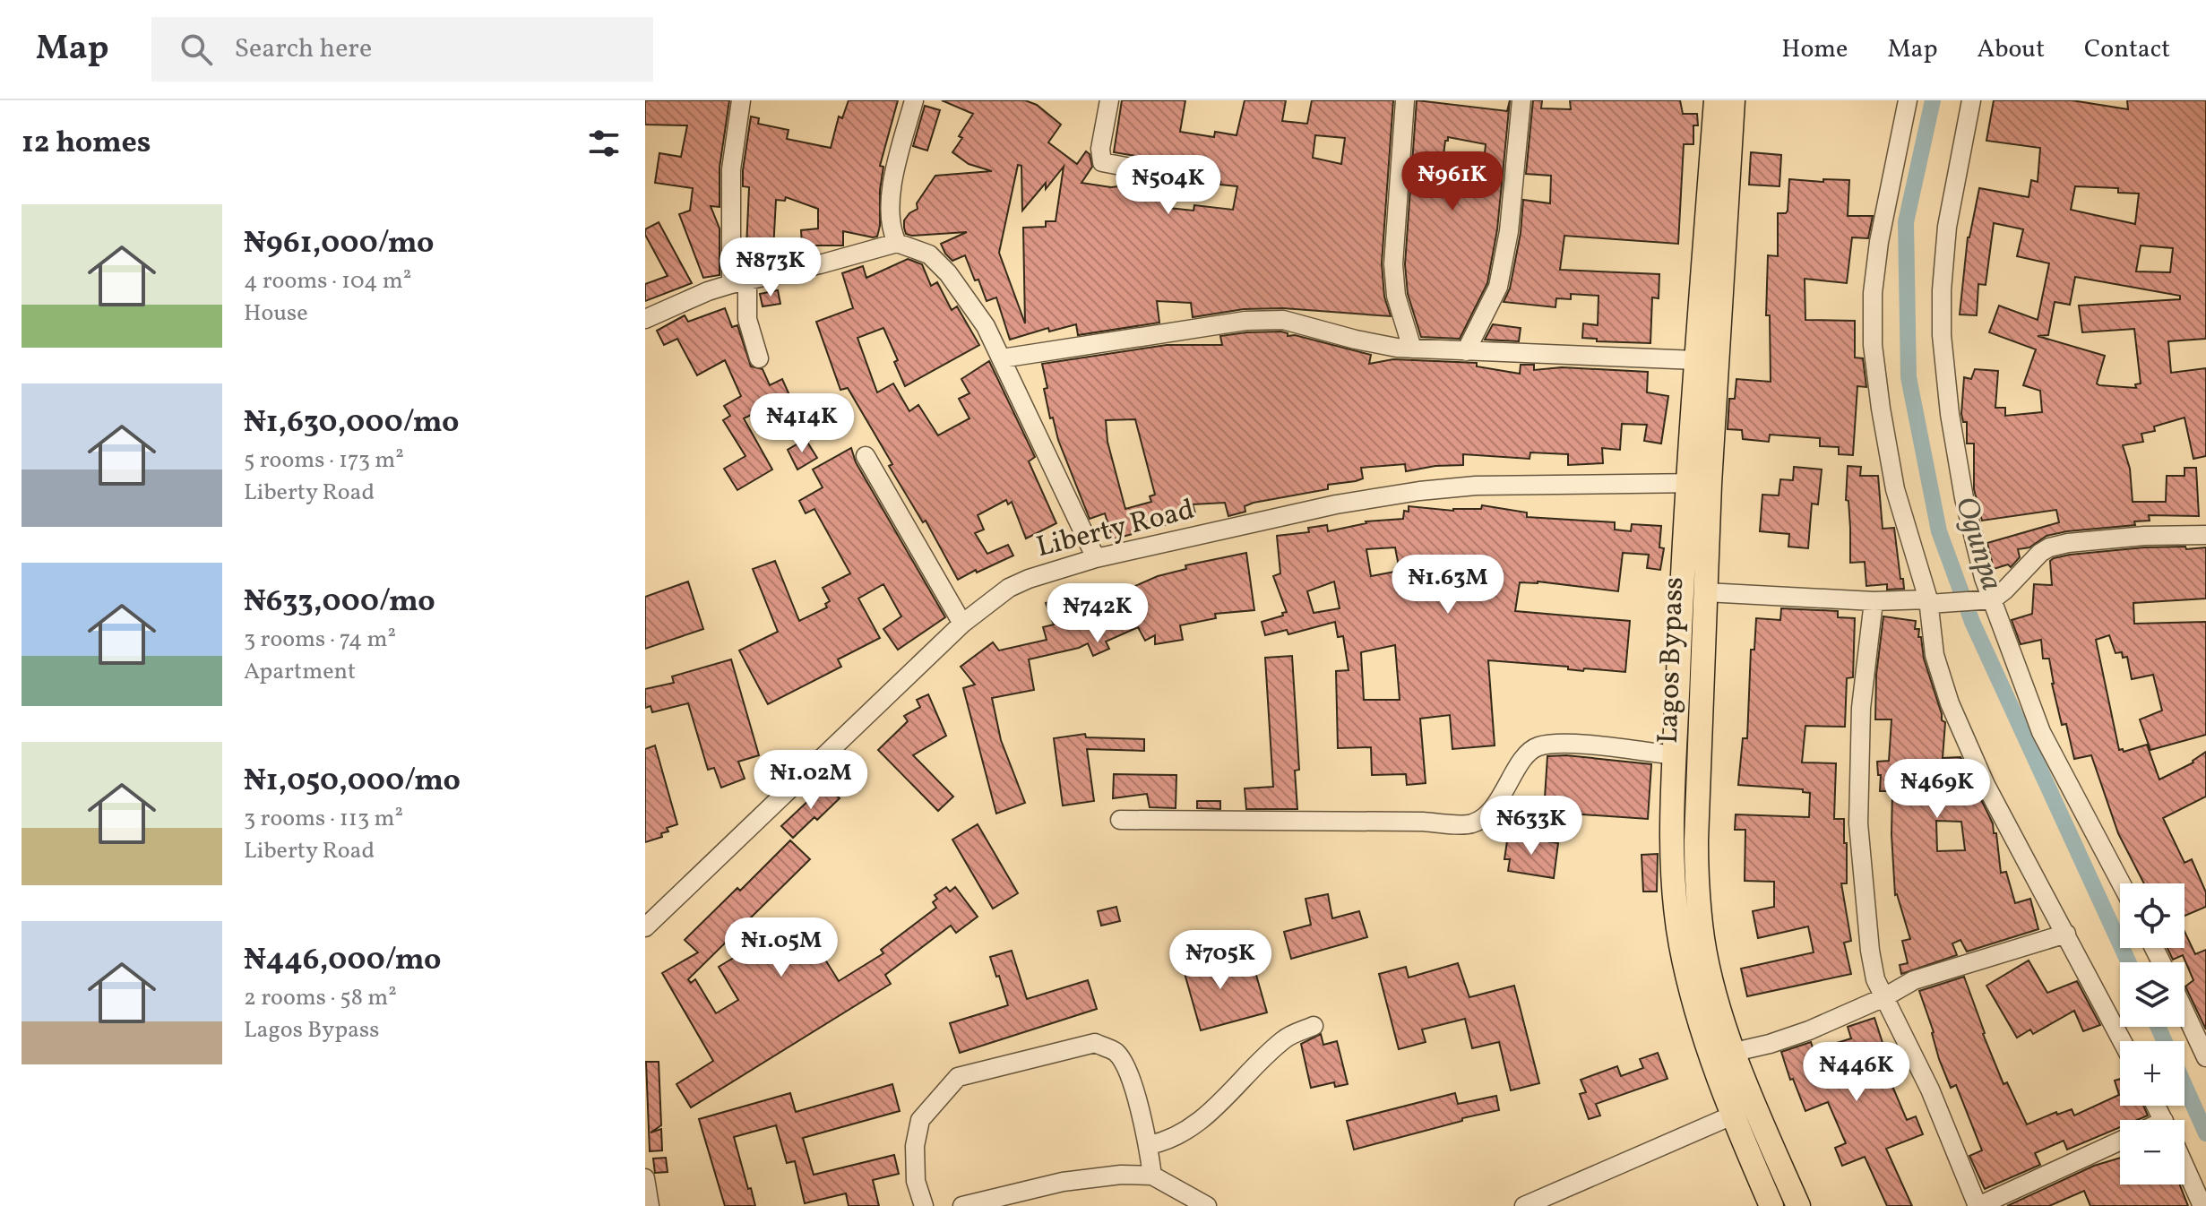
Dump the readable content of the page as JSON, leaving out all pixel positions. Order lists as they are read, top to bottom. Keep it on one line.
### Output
{"streets":{"main road":["Lagos Bypass"],"street":["Liberty Road"]},"crossings":[["Liberty Road","Lagos Bypass"]],"water":["Ogunpa"],"page":{"header":"Map","search":"Search here","nav":["Home","Map","About","Contact"],"heading":"12 homes","price":["₦961K","₦504K","₦873K","₦414K","₦1.63M","₦742K","₦1.02M","₦469K","₦633K","₦1.05M","₦705K","₦446K"],"list":[{"name":"₦961,000/mo","note":"4 rooms · 104 m² · House"},{"name":"₦1,630,000/mo","note":"5 rooms · 173 m² · Liberty Road"},{"name":"₦633,000/mo","note":"3 rooms · 74 m² · Apartment"},{"name":"₦1,050,000/mo","note":"3 rooms · 113 m² · Liberty Road"},{"name":"₦446,000/mo","note":"2 rooms · 58 m² · Lagos Bypass"}],"map_buttons":["+","−"]}}
